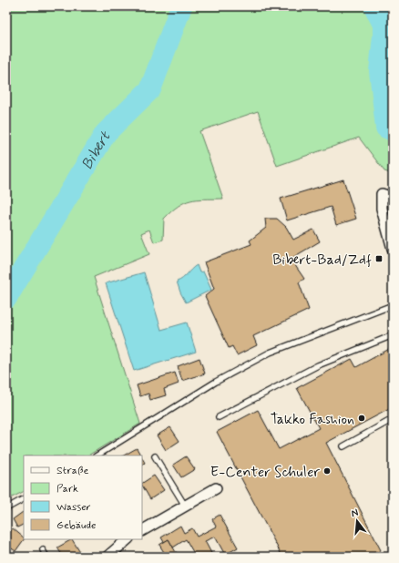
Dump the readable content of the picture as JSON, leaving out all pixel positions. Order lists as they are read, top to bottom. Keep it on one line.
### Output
{"water":["Bibert"],"places":{"transit":["Bibert-Bad/Zdf"],"other":["Takko Fashion","E-Center Schuler"]},"legend":["Straße","Park","Wasser","Gebäude"],"north":"top"}
